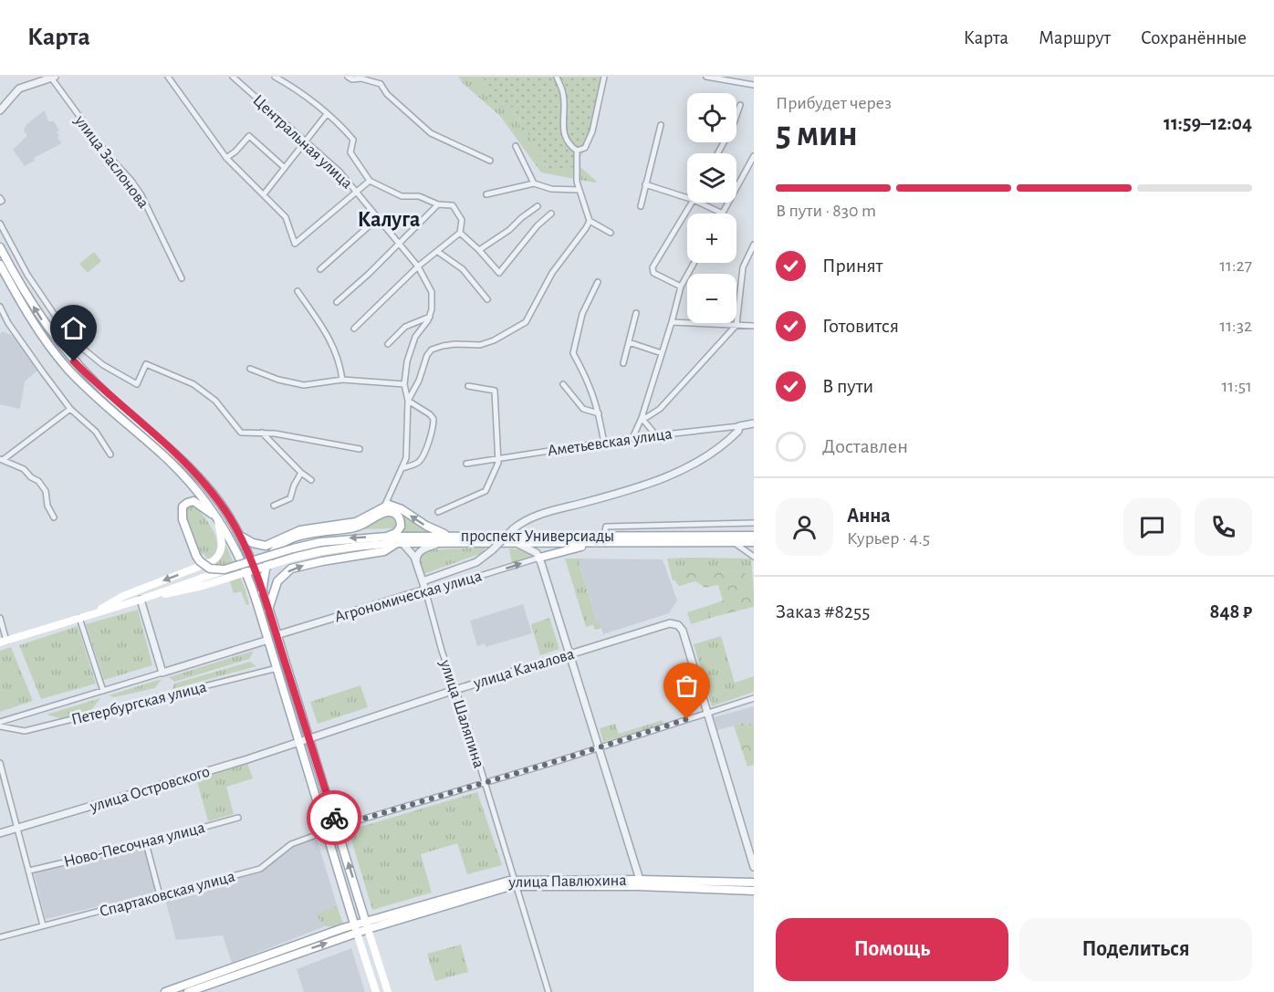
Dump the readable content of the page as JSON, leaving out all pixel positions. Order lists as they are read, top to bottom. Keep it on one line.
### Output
{"streets":{"main road":["проспект Универсиады","улица Павлюхина"],"street":["Центральная улица","улица Заслонова","Аметьевская улица","Агрономическая улица","улица Качалова","Петербургская улица","улица Шаляпина","улица Островского","Ново-Песочная улица","Спартаковская улица"]},"crossings":[["проспект Универсиады","улица Шаляпина"],["Агрономическая улица","улица Шаляпина"],["улица Качалова","улица Шаляпина"],["улица Качалова","улица Островского"],["улица Шаляпина","улица Павлюхина"]],"districts":["Калуга"],"page":{"header":"Карта","nav":["Карта","Маршрут","Сохранённые"],"heading":["5 мин","Прибудет через","11:59–12:04"],"panel":["Анна","Курьер · 4.5","Заказ #8255","848 ₽"],"map_buttons":["+","−"],"bar":"В пути · 830 m","list":[["Принят","11:27"],["Готовится","11:32"],["В пути","11:51"],"Доставлен"],"buttons":["Помощь","Поделиться"]}}
